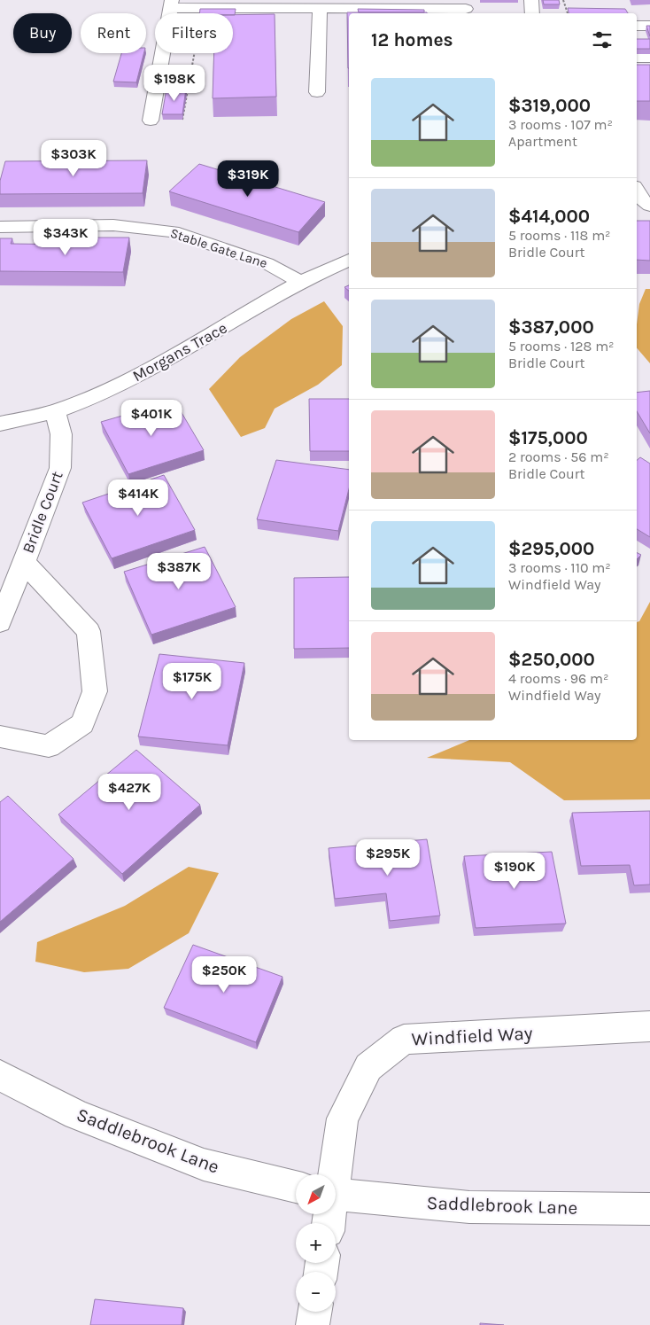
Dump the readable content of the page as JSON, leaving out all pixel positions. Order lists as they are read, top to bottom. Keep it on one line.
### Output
{"streets":{"street":["Stable Gate Lane","Morgans Trace","Bridle Court","Windfield Way","Saddlebrook Lane"]},"crossings":[["Stable Gate Lane","Morgans Trace"],["Morgans Trace","Bridle Court"]],"north":"bottom left","page":{"chip":["Buy","Rent","Filters"],"heading":"12 homes","price":["$198K","$303K","$319K","$343K","$401K","$414K","$387K","$175K","$427K","$295K","$190K","$250K"],"list":[{"name":"$319,000","note":"3 rooms · 107 m² · Apartment"},{"name":"$414,000","note":"5 rooms · 118 m² · Bridle Court"},{"name":"$387,000","note":"5 rooms · 128 m² · Bridle Court"},{"name":"$175,000","note":"2 rooms · 56 m² · Bridle Court"},{"name":"$295,000","note":"3 rooms · 110 m² · Windfield Way"},{"name":"$250,000","note":"4 rooms · 96 m² · Windfield Way"}],"map_buttons":["+","−"]}}
